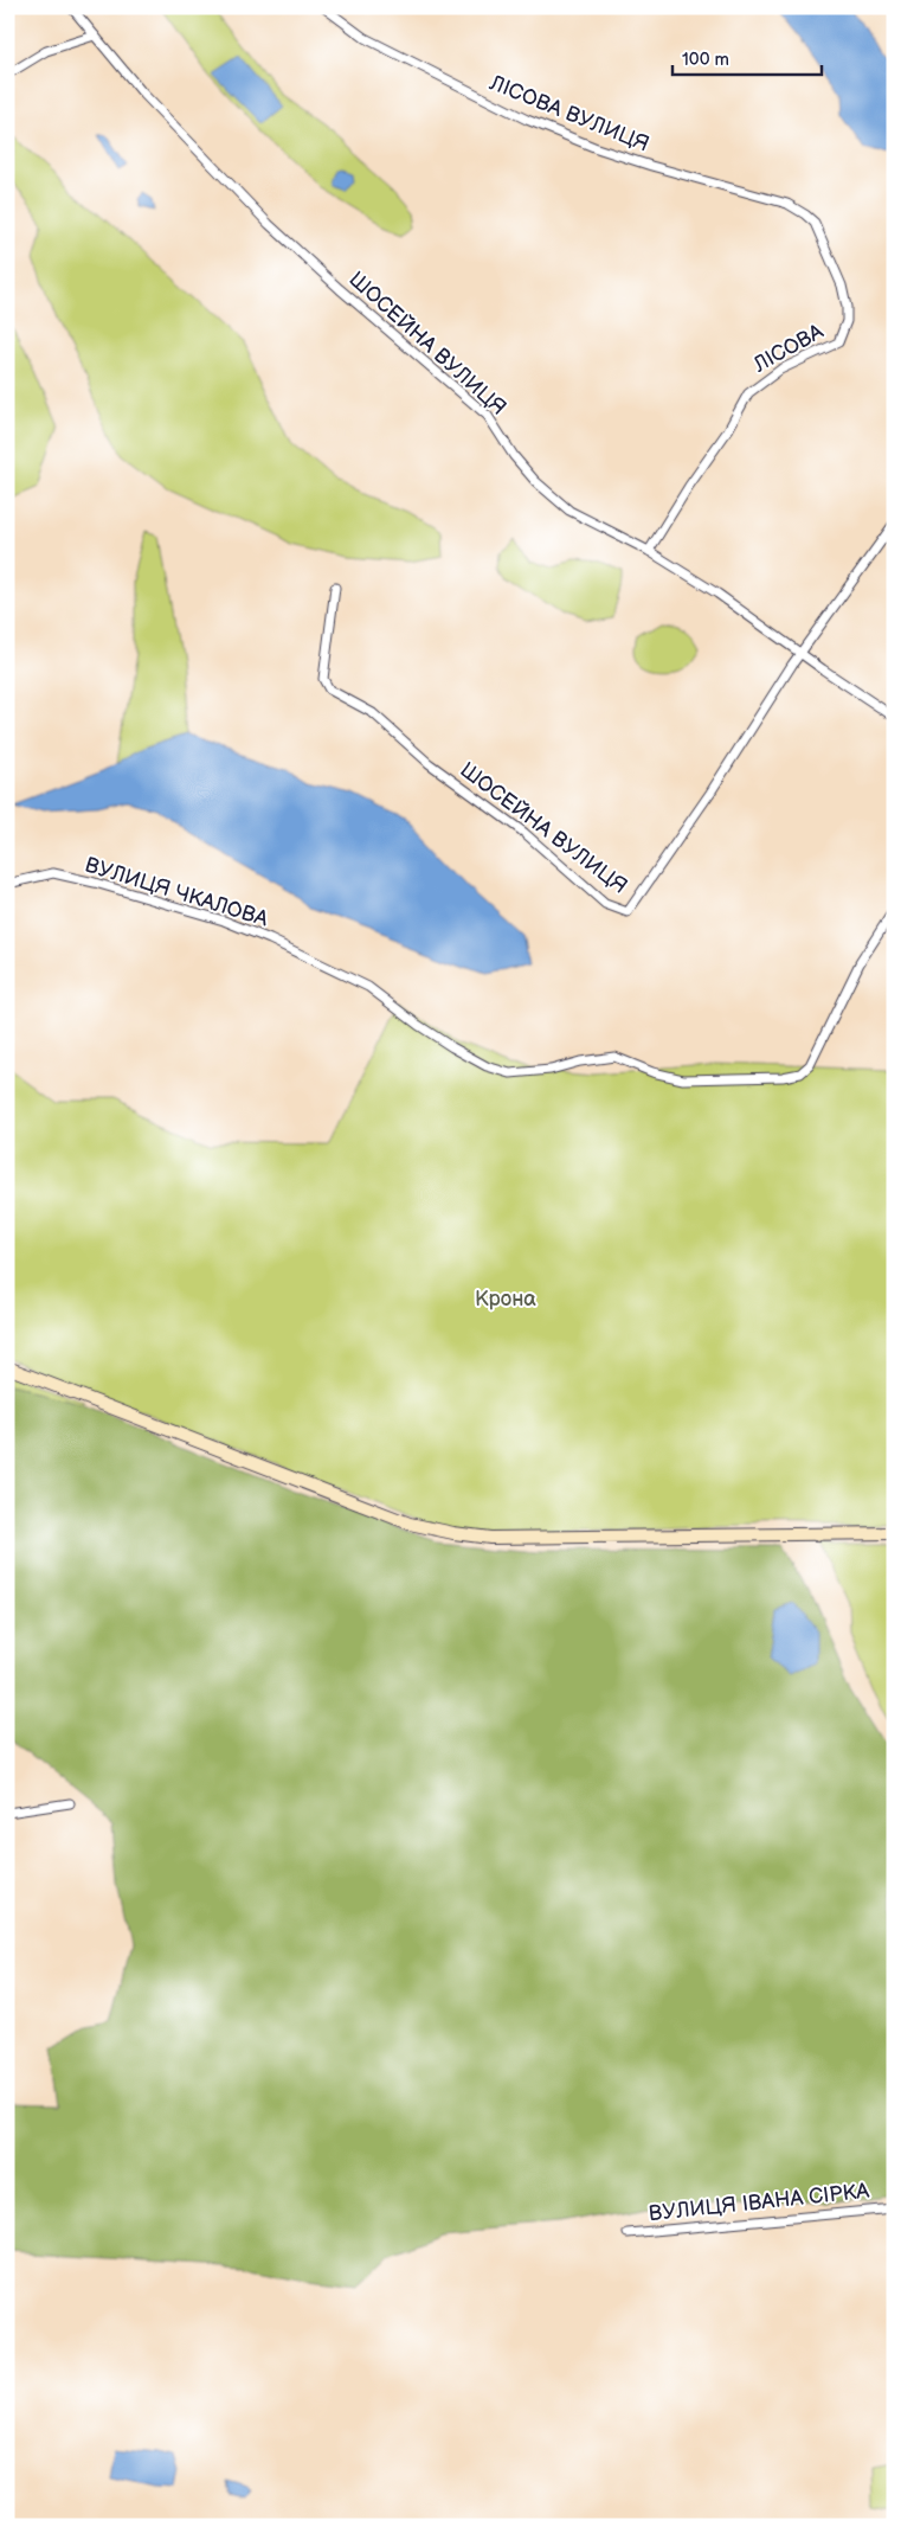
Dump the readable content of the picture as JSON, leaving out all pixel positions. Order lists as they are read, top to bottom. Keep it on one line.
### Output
{"streets":{"street":["ЛІСОВА ВУЛИЦЯ","ШОСЕЙНА ВУЛИЦЯ","ЛІСОВА","ВУЛИЦЯ ЧКАЛОВА","ВУЛИЦЯ ІВАНА СІРКА"]},"crossings":[["ЛІСОВА ВУЛИЦЯ","ЛІСОВА"],["ШОСЕЙНА ВУЛИЦЯ","ЛІСОВА"]],"parks":["Крона"],"scale_bar":"100 m"}
